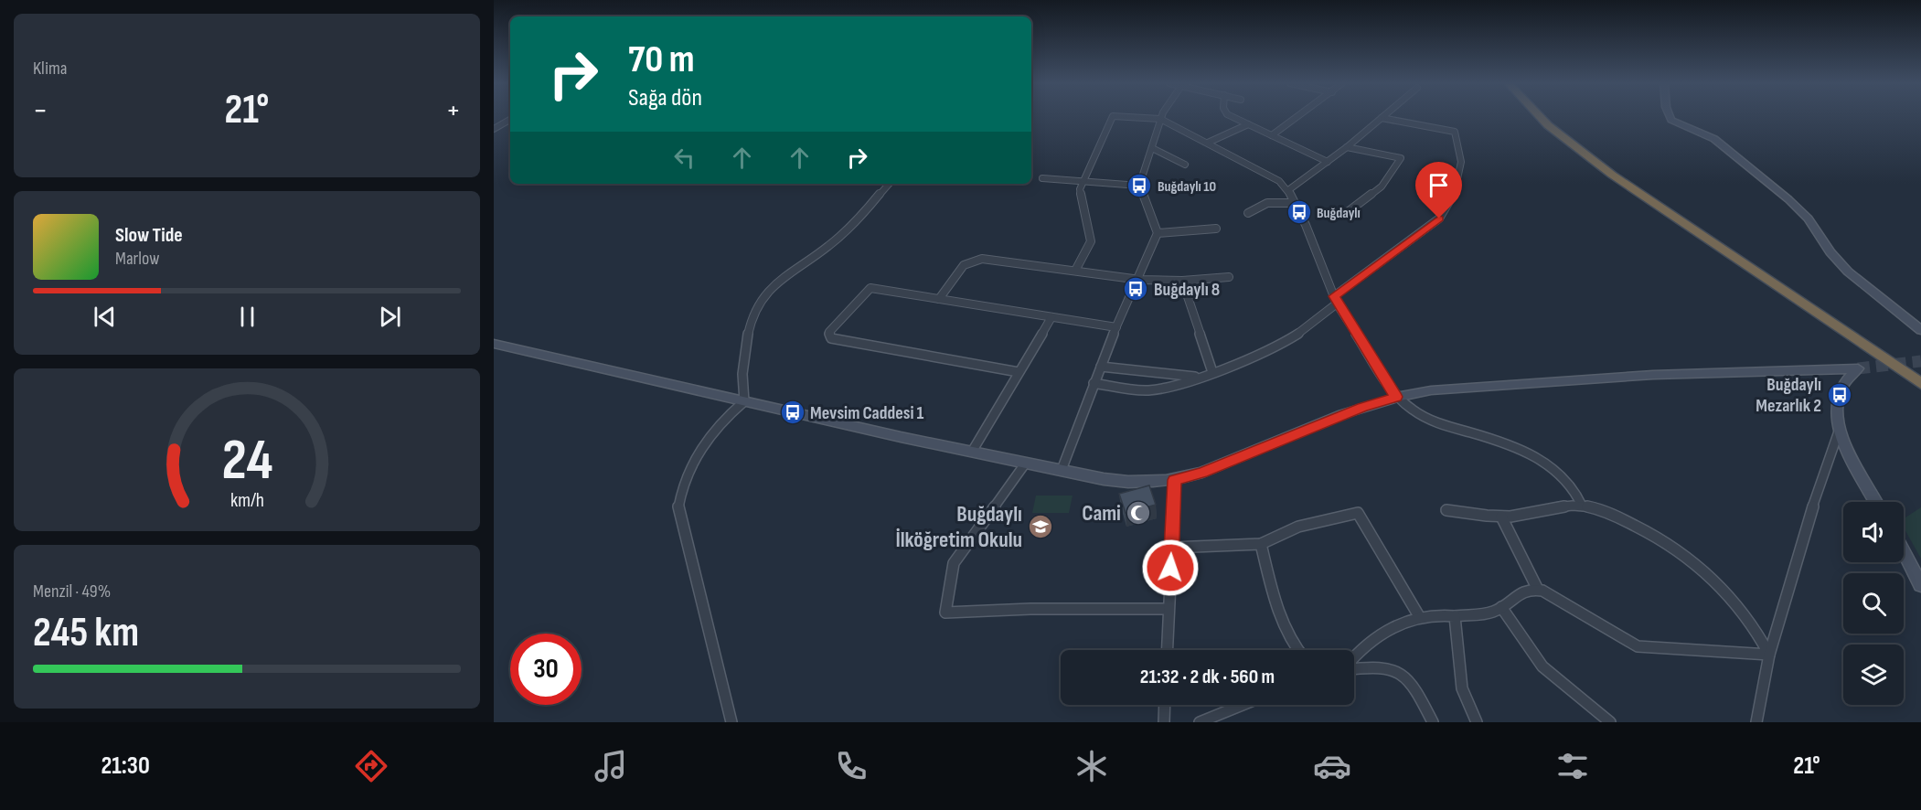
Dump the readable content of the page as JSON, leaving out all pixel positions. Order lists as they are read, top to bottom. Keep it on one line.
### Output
{"places":{"bus stop":["Buğdaylı 10","Buğdaylı","Buğdaylı 8","Buğdaylı Mezarlık 2","Mevsim Caddesi 1"],"mosque":["Cami"],"school or university":["Buğdaylı İlköğretim Okulu"]},"page":{"tile":["Klima",["Menzil · 49%","245 km"]],"turn":["70 m","Sağa dön"],"heat":["−","21°","+"],"song":["Slow Tide","Marlow"],"limit":"30","trip":"21:32 · 2 dk · 560 m","tabs":["21:30","21°"],"gauge":["24","km/h"]}}
